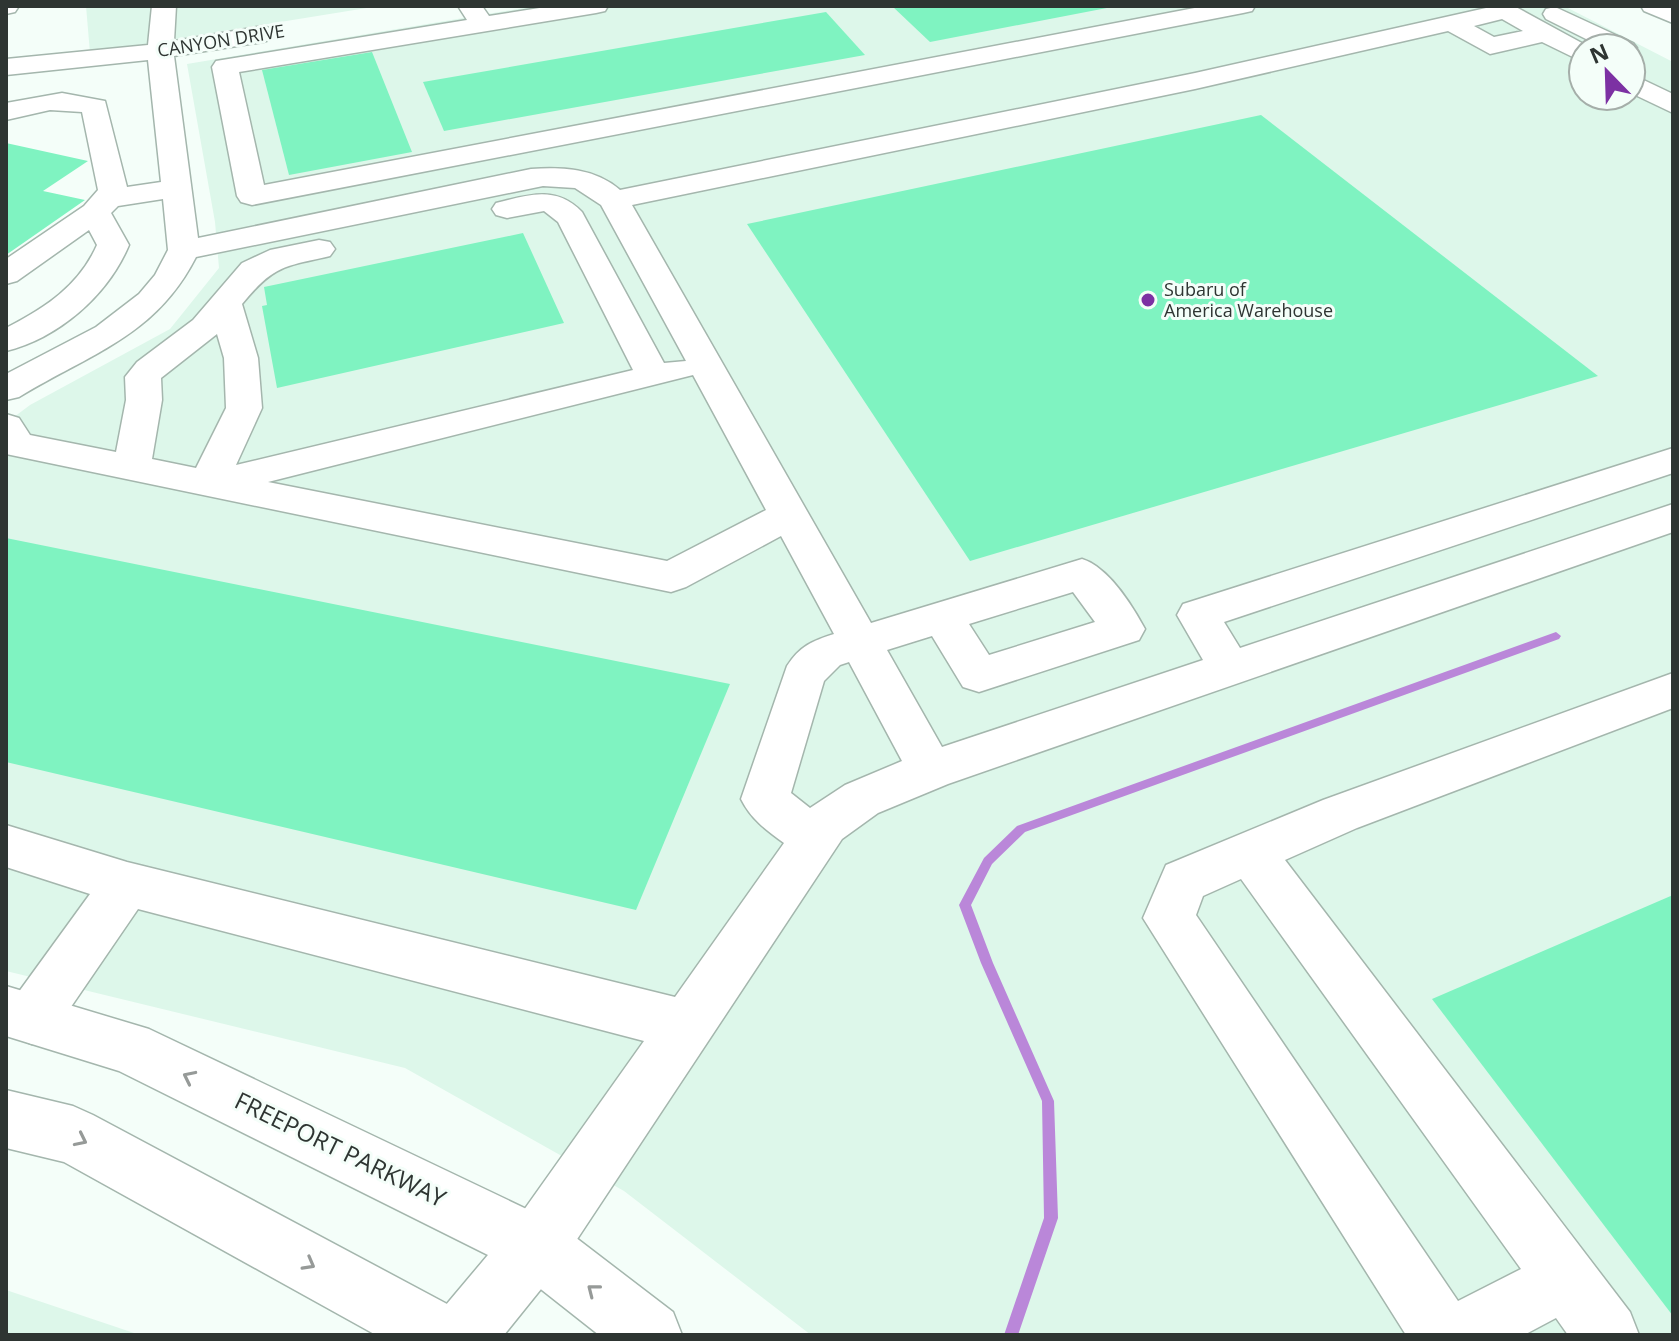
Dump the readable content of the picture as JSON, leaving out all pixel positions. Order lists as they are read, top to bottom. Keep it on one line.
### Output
{"streets":{"street":["CANYON DRIVE","FREEPORT PARKWAY"]},"places":["Subaru of America Warehouse"],"north":"top left"}
